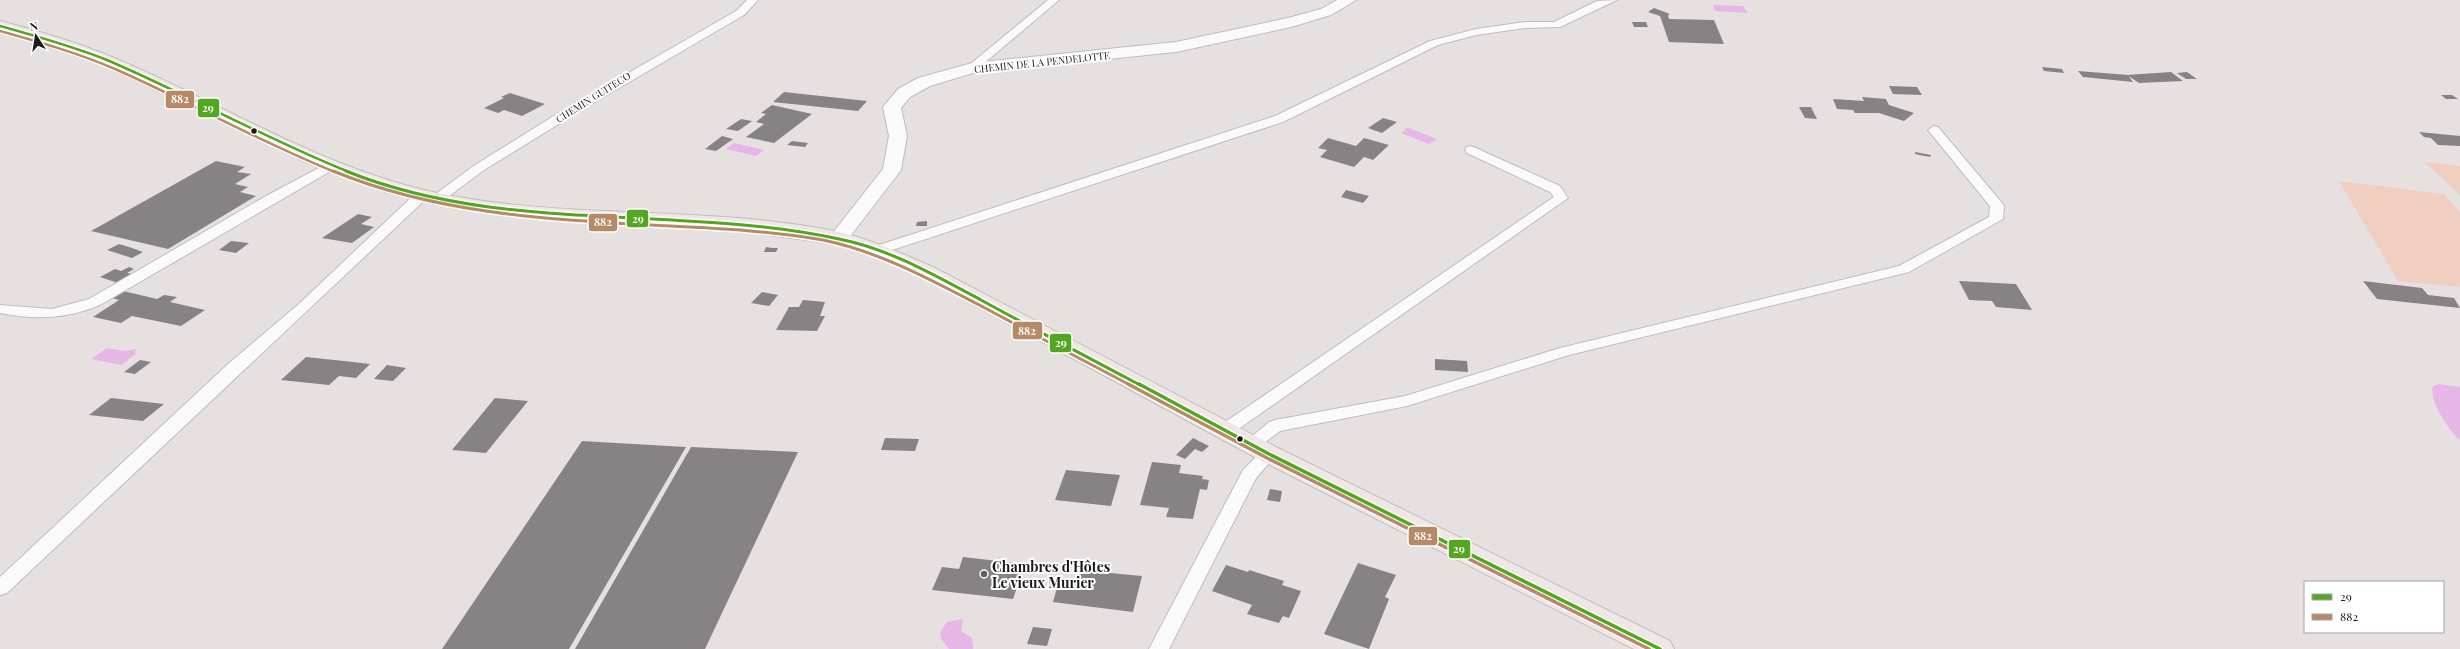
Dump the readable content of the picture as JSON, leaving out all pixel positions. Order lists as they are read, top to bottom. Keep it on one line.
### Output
{"streets":{"street":["CHEMIN DE LA PENDELOTTE"],"lane":["CHEMIN GUITECO"]},"places":["Chambres d'Hôtes Le vieux Murier"],"lines":["transit line 29","transit line 882"],"legend":["29","882"],"north":"top"}
